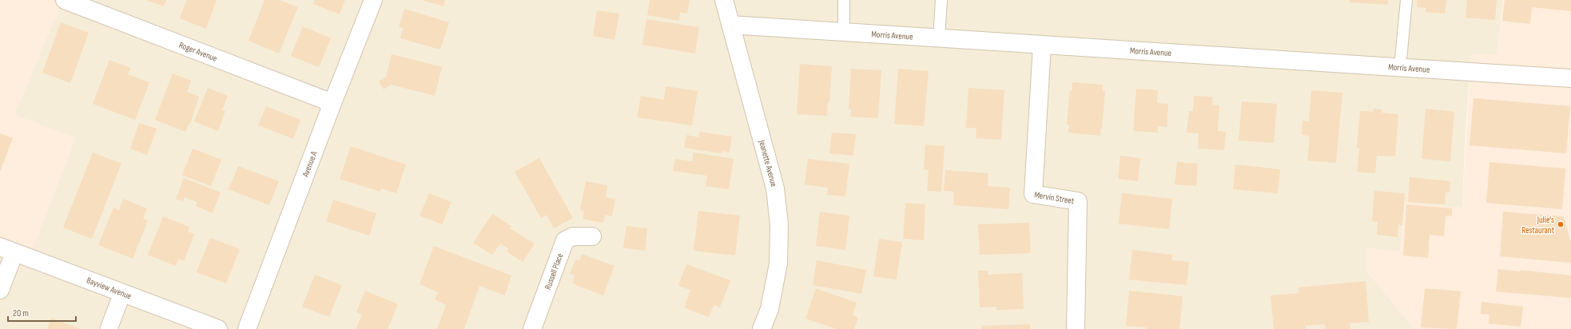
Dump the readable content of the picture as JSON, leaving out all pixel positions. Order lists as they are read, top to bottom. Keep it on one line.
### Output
{"streets":{"street":["Morris Avenue","Roger Avenue","Jeanette Avenue","Avenue A","Mervin Street","Russell Place","Bayview Avenue"]},"crossings":[["Morris Avenue","Jeanette Avenue"],["Morris Avenue","Mervin Street"],["Roger Avenue","Avenue A"]],"places":["Julie's Restaurant"],"scale_bar":"20 m"}
